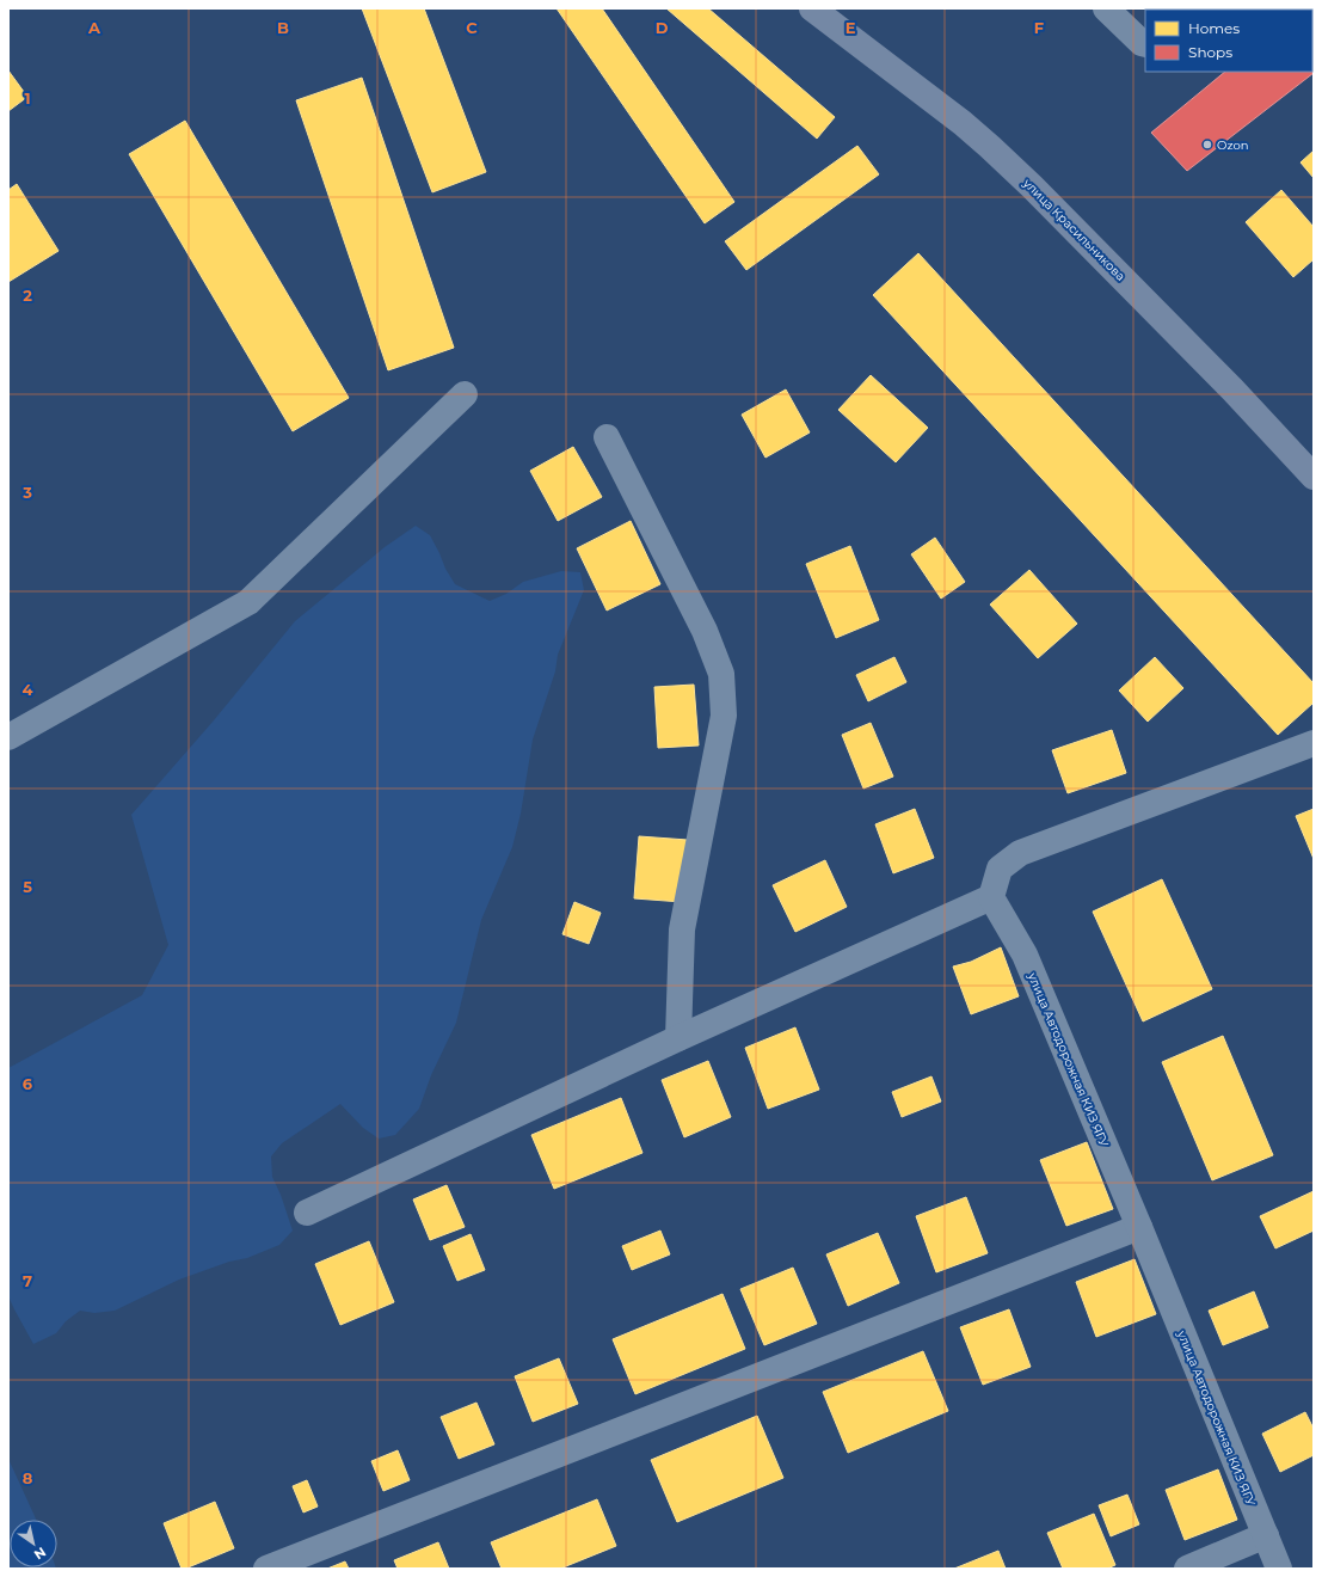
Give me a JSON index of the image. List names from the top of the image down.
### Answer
{
  "streets": {
    "main road": ["улица Красильникова"],
    "street": ["улица Автодорожная КИЗ ЯГУ"]
  },
  "places": ["Ozon"],
  "legend": ["Homes", "Shops"],
  "north": "bottom right",
  "grid": {
    "columns": [
      "A",
      "B",
      "C",
      "D",
      "E",
      "F"
    ],
    "rows": [
      "1",
      "2",
      "3",
      "4",
      "5",
      "6",
      "7",
      "8"
    ]
  }
}
